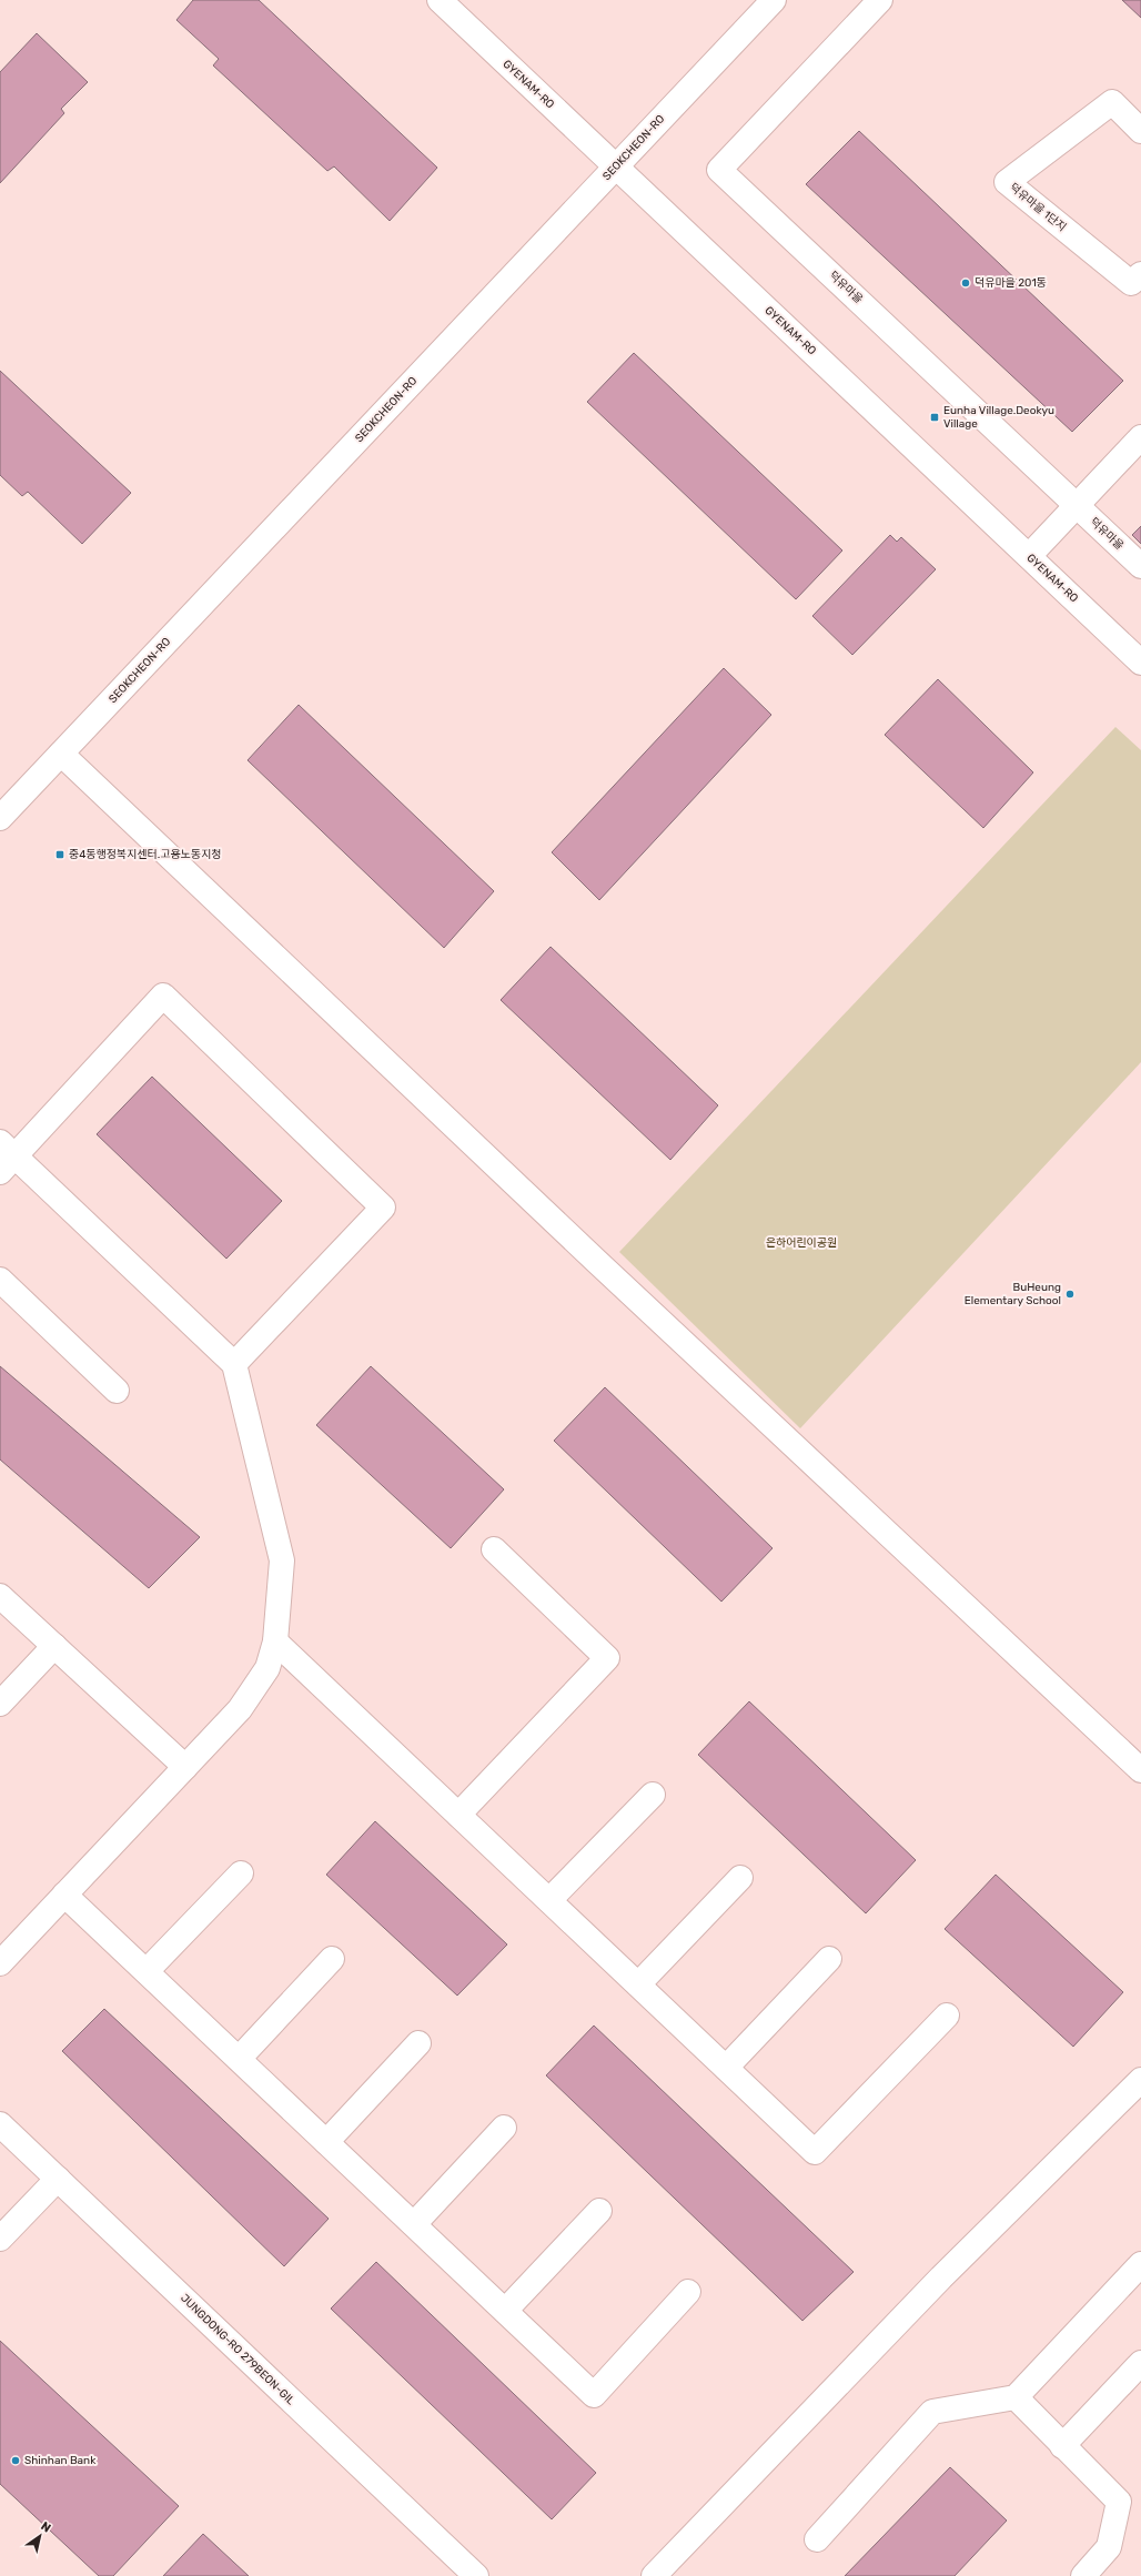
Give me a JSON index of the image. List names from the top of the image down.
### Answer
{
  "streets": {
    "street": [
      "GYENAM-RO",
      "SEOKCHEON-RO",
      "덕유마을 1단지",
      "덕유마을",
      "JUNGDONG-RO 279BEON-GIL"
    ]
  },
  "crossings": [
    ["GYENAM-RO", "SEOKCHEON-RO"]
  ],
  "parks": ["은하어린이공원"],
  "places": {
    "other": ["덕유마을 201동", "BuHeung Elementary School", "Shinhan Bank"],
    "transit": ["Eunha Village.Deokyu Village", "중4동행정복지센터.고용노동지청"]
  },
  "north": "top right"
}
